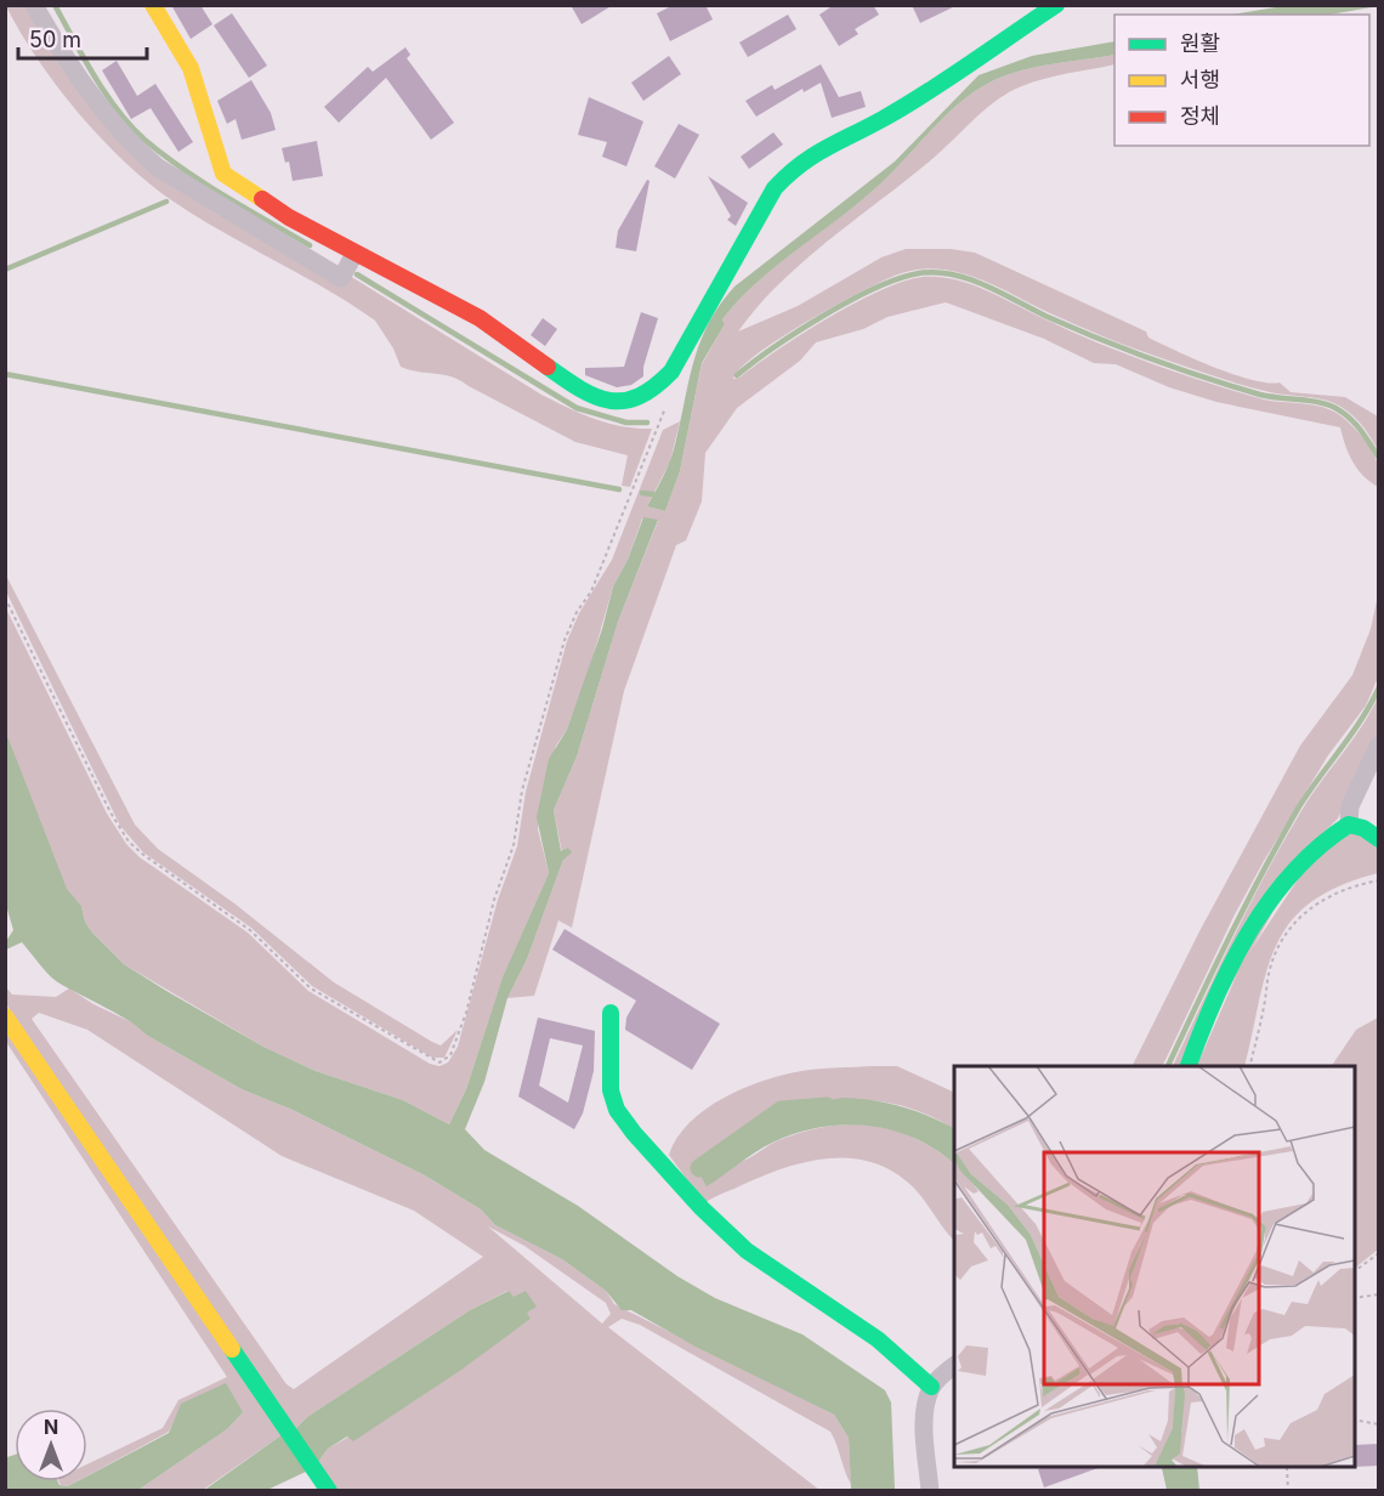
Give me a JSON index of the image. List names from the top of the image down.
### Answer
{
  "legend": ["원활", "서행", "정체"],
  "scale_bar": "50 m",
  "north": "top"
}
